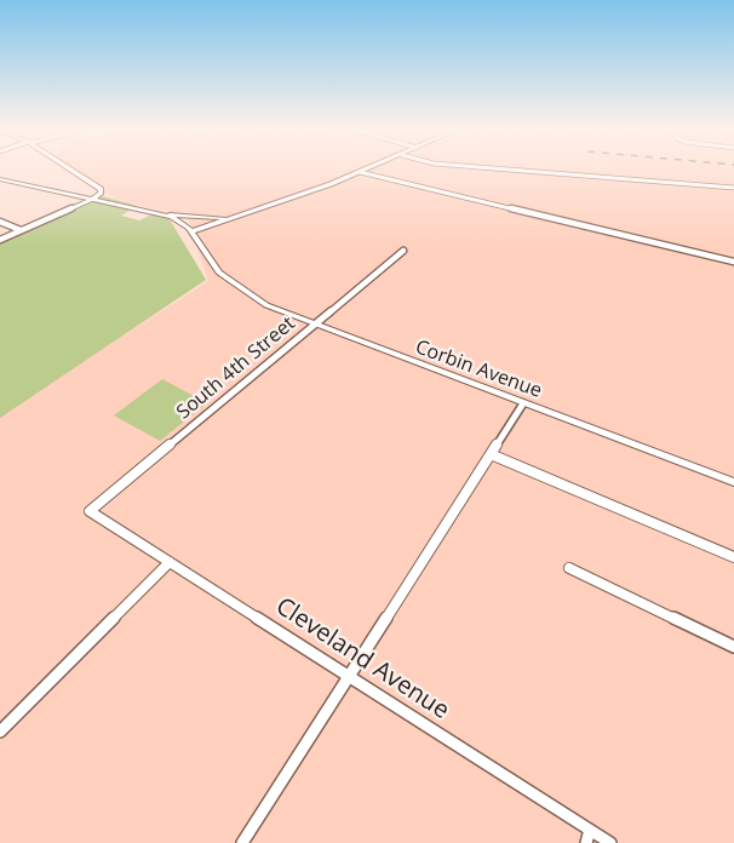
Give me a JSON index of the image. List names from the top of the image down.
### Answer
{
  "streets": {
    "street": ["South 4th Street", "Corbin Avenue", "Cleveland Avenue"]
  },
  "crossings": [
    ["South 4th Street", "Corbin Avenue"],
    ["South 4th Street", "Cleveland Avenue"]
  ]
}
